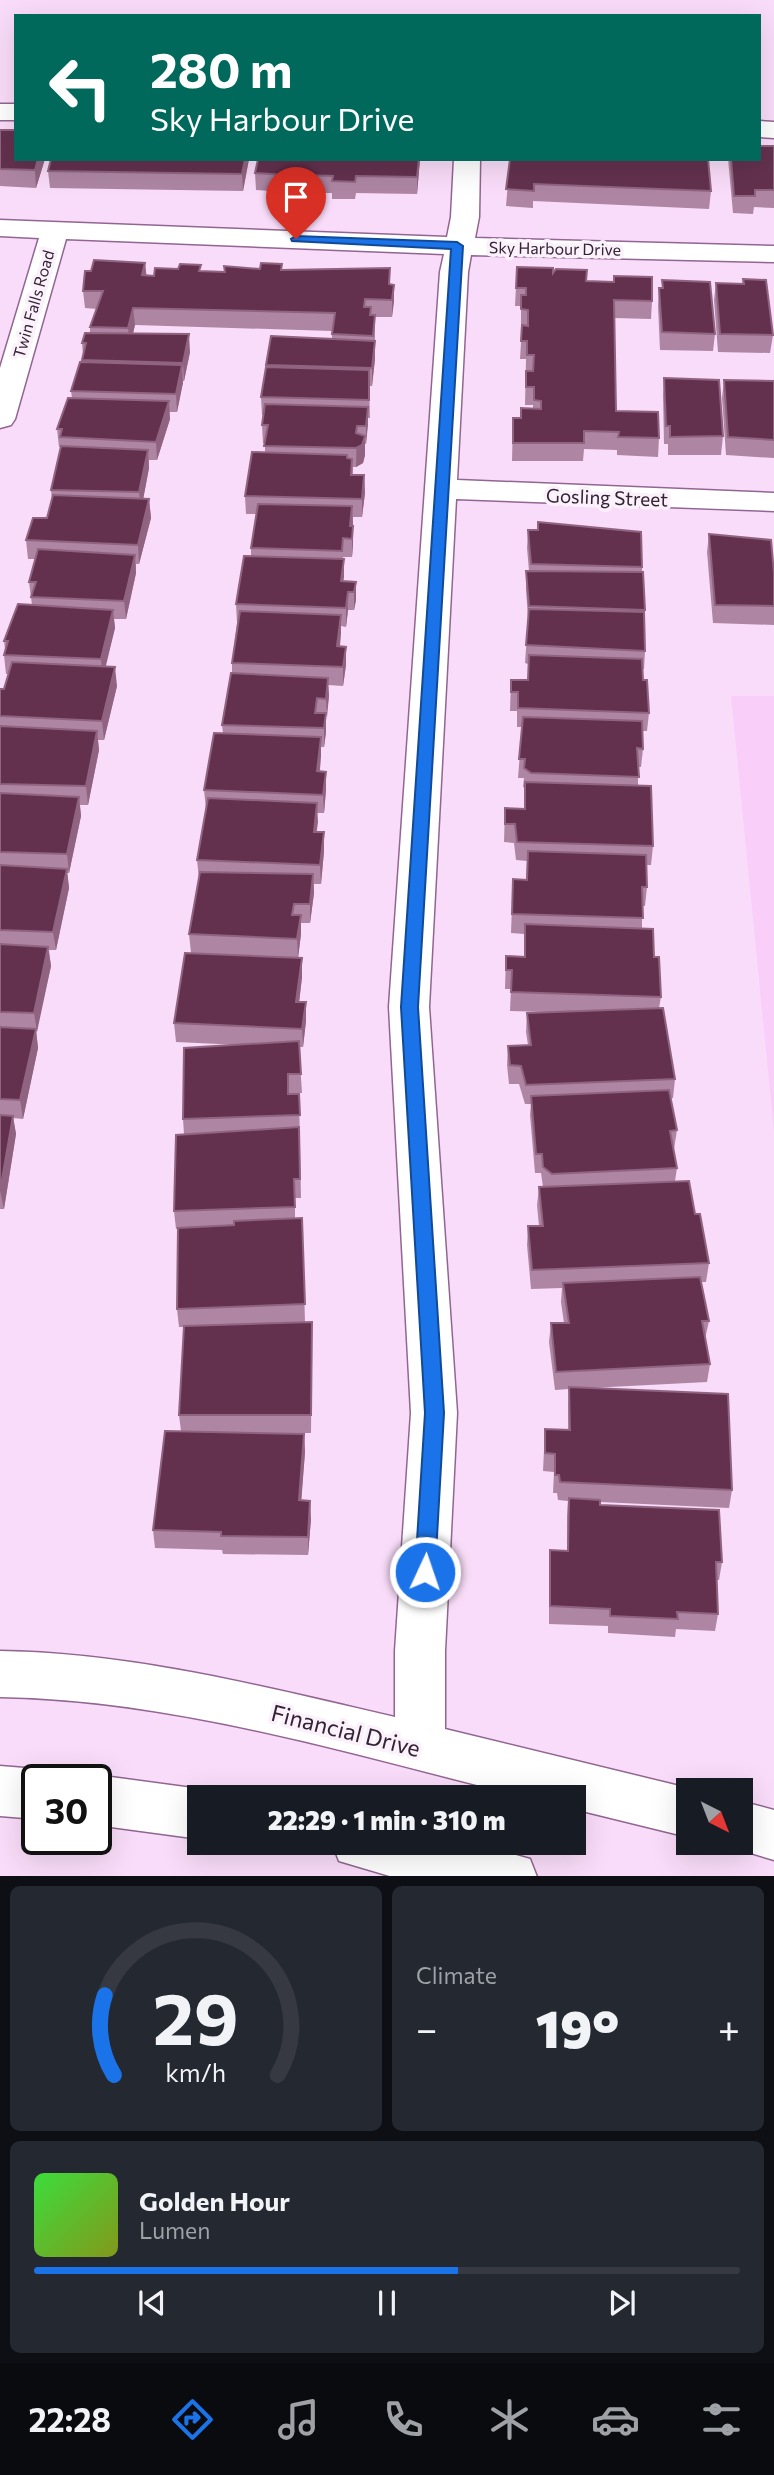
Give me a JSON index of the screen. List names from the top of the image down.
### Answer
{
  "streets": {
    "street": [
      "Sky Harbour Drive",
      "Twin Falls Road",
      "Gosling Street",
      "Financial Drive"
    ]
  },
  "crossings": [
    ["Sky Harbour Drive", "Twin Falls Road"]
  ],
  "north": "bottom right",
  "page": {
    "turn": ["280 m", "Sky Harbour Drive"],
    "limit": "30",
    "trip": "22:29 · 1 min · 310 m",
    "tile": "Climate",
    "heat": ["−", "19°", "+"],
    "song": ["Golden Hour", "Lumen"],
    "tabs": "22:28",
    "gauge": ["29", "km/h"]
  }
}
